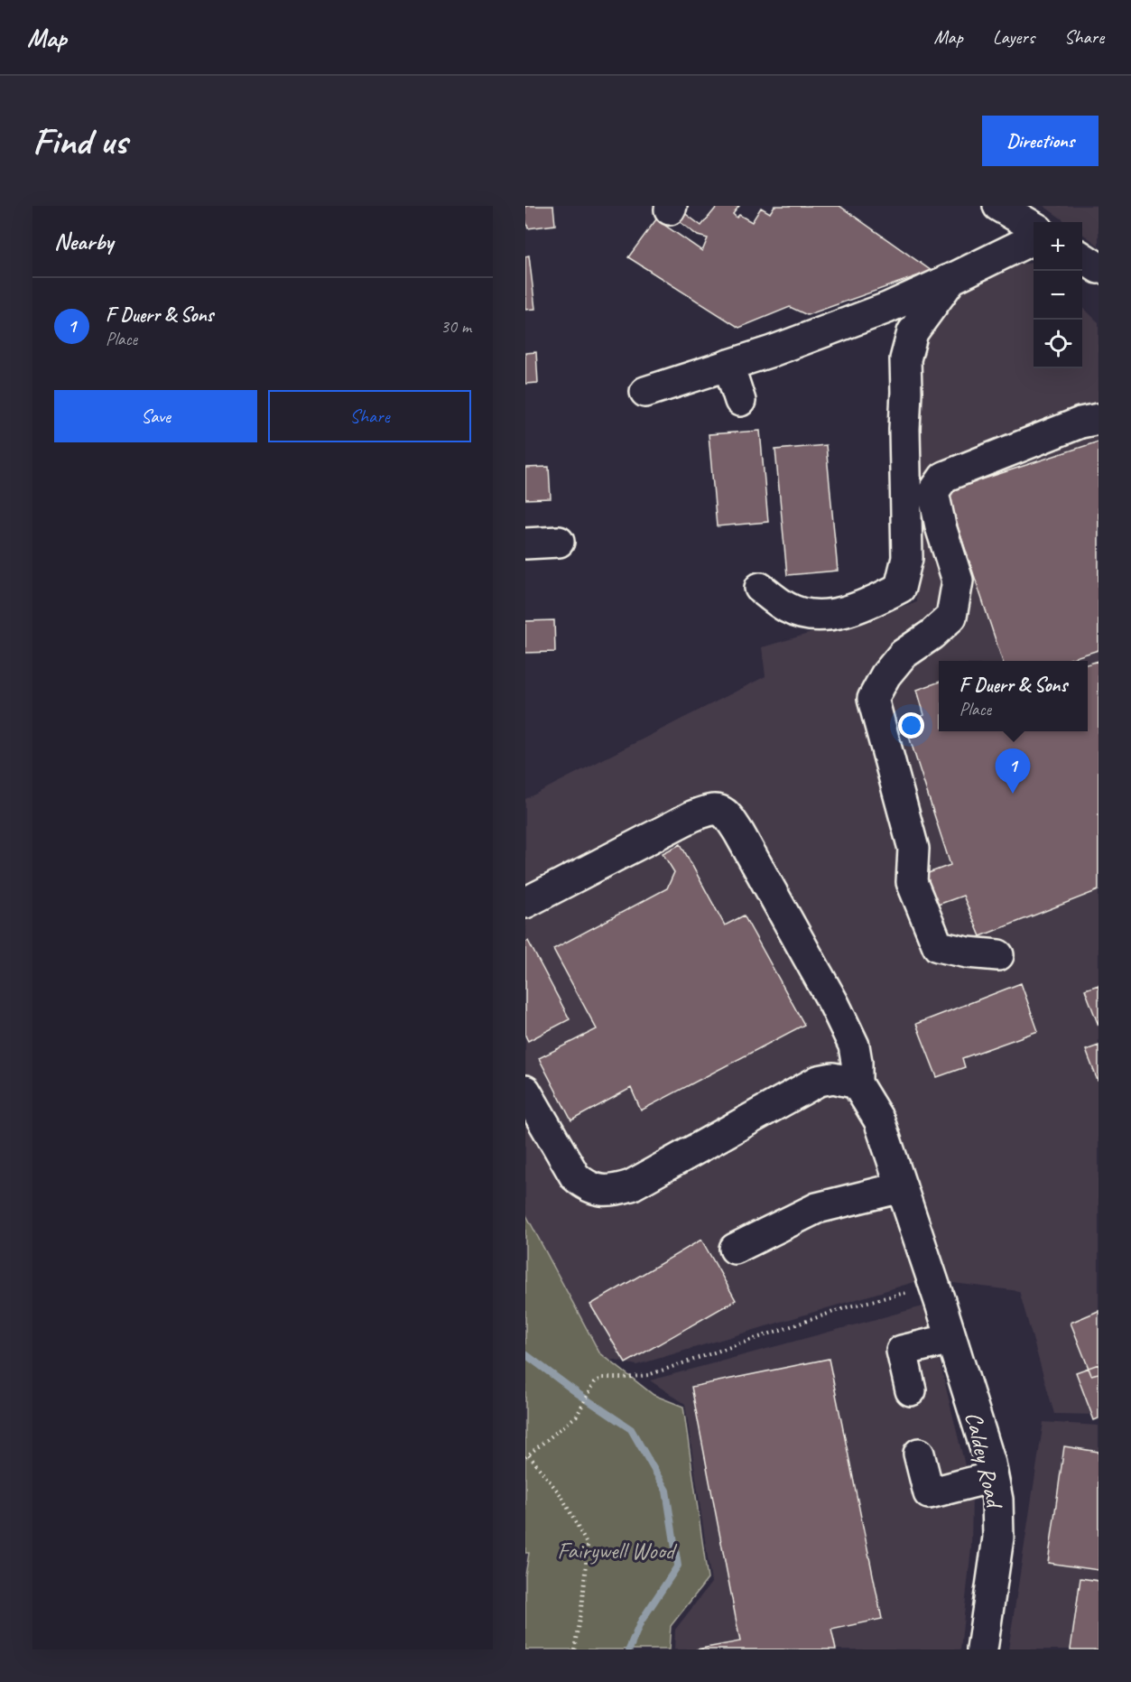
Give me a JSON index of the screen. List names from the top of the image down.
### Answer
{
  "streets": {
    "street": ["Caldey Road"]
  },
  "parks": ["Fairywell Wood"],
  "page": {
    "header": "Map",
    "nav": ["Map", "Layers", "Share"],
    "buttons": [
      "Directions",
      ["Save", "Share"]
    ],
    "title": "Find us",
    "heading": "Nearby",
    "map_buttons": ["+", "−"],
    "list": [
      {
        "mark": "1",
        "name": "F Duerr & Sons",
        "note": "Place",
        "value": "30 m"
      }
    ],
    "popup": ["F Duerr & Sons", "Place"],
    "pins": "1"
  }
}
